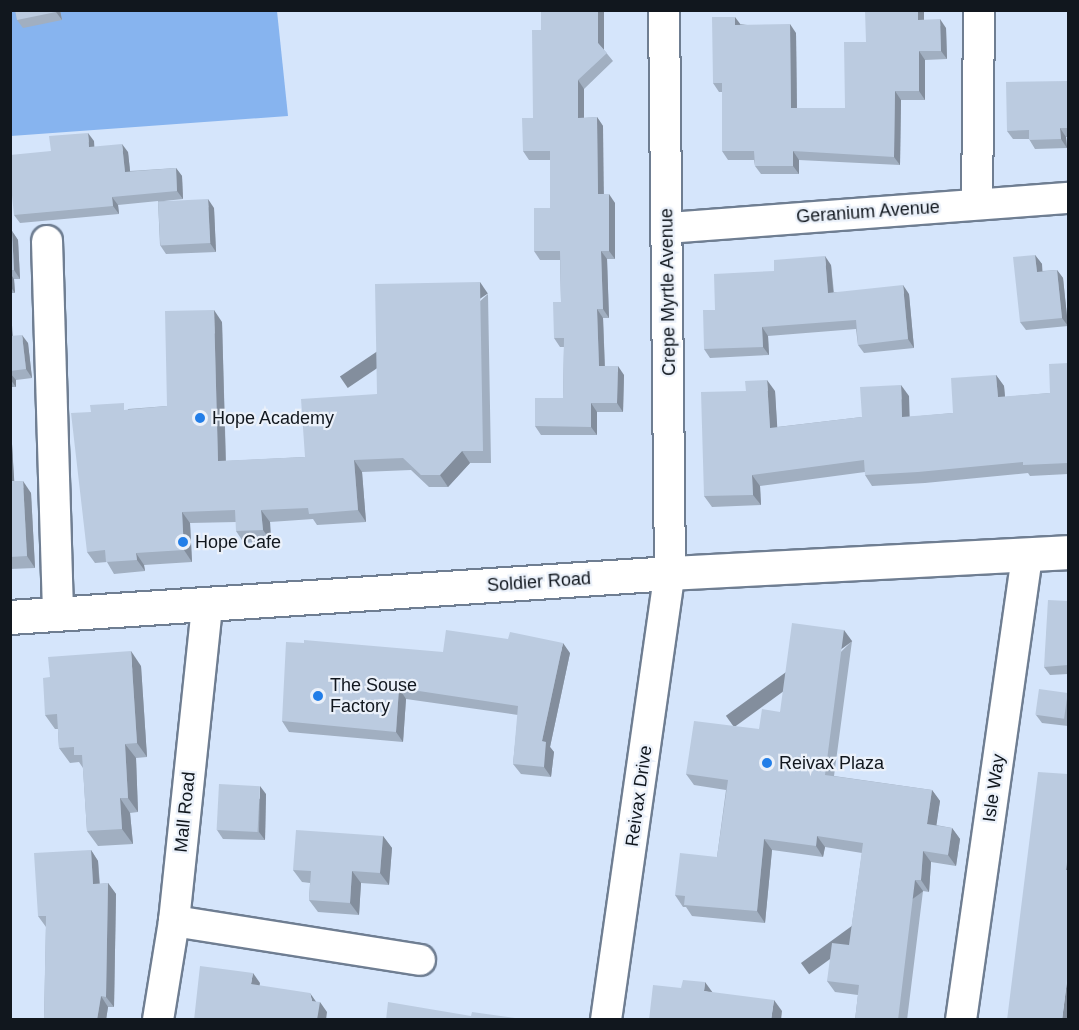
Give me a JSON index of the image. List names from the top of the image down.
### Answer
{
  "streets": {
    "main road": ["Soldier Road"],
    "street": [
      "Geranium Avenue",
      "Crepe Myrtle Avenue",
      "Isle Way",
      "Reivax Drive",
      "Mall Road"
    ]
  },
  "crossings": [
    ["Geranium Avenue", "Crepe Myrtle Avenue"],
    ["Crepe Myrtle Avenue", "Soldier Road"],
    ["Crepe Myrtle Avenue", "Reivax Drive"],
    ["Soldier Road", "Isle Way"],
    ["Soldier Road", "Reivax Drive"],
    ["Soldier Road", "Mall Road"]
  ],
  "places": [
    "Hope Academy",
    "Hope Cafe",
    "The Souse Factory",
    "Reivax Plaza"
  ]
}
